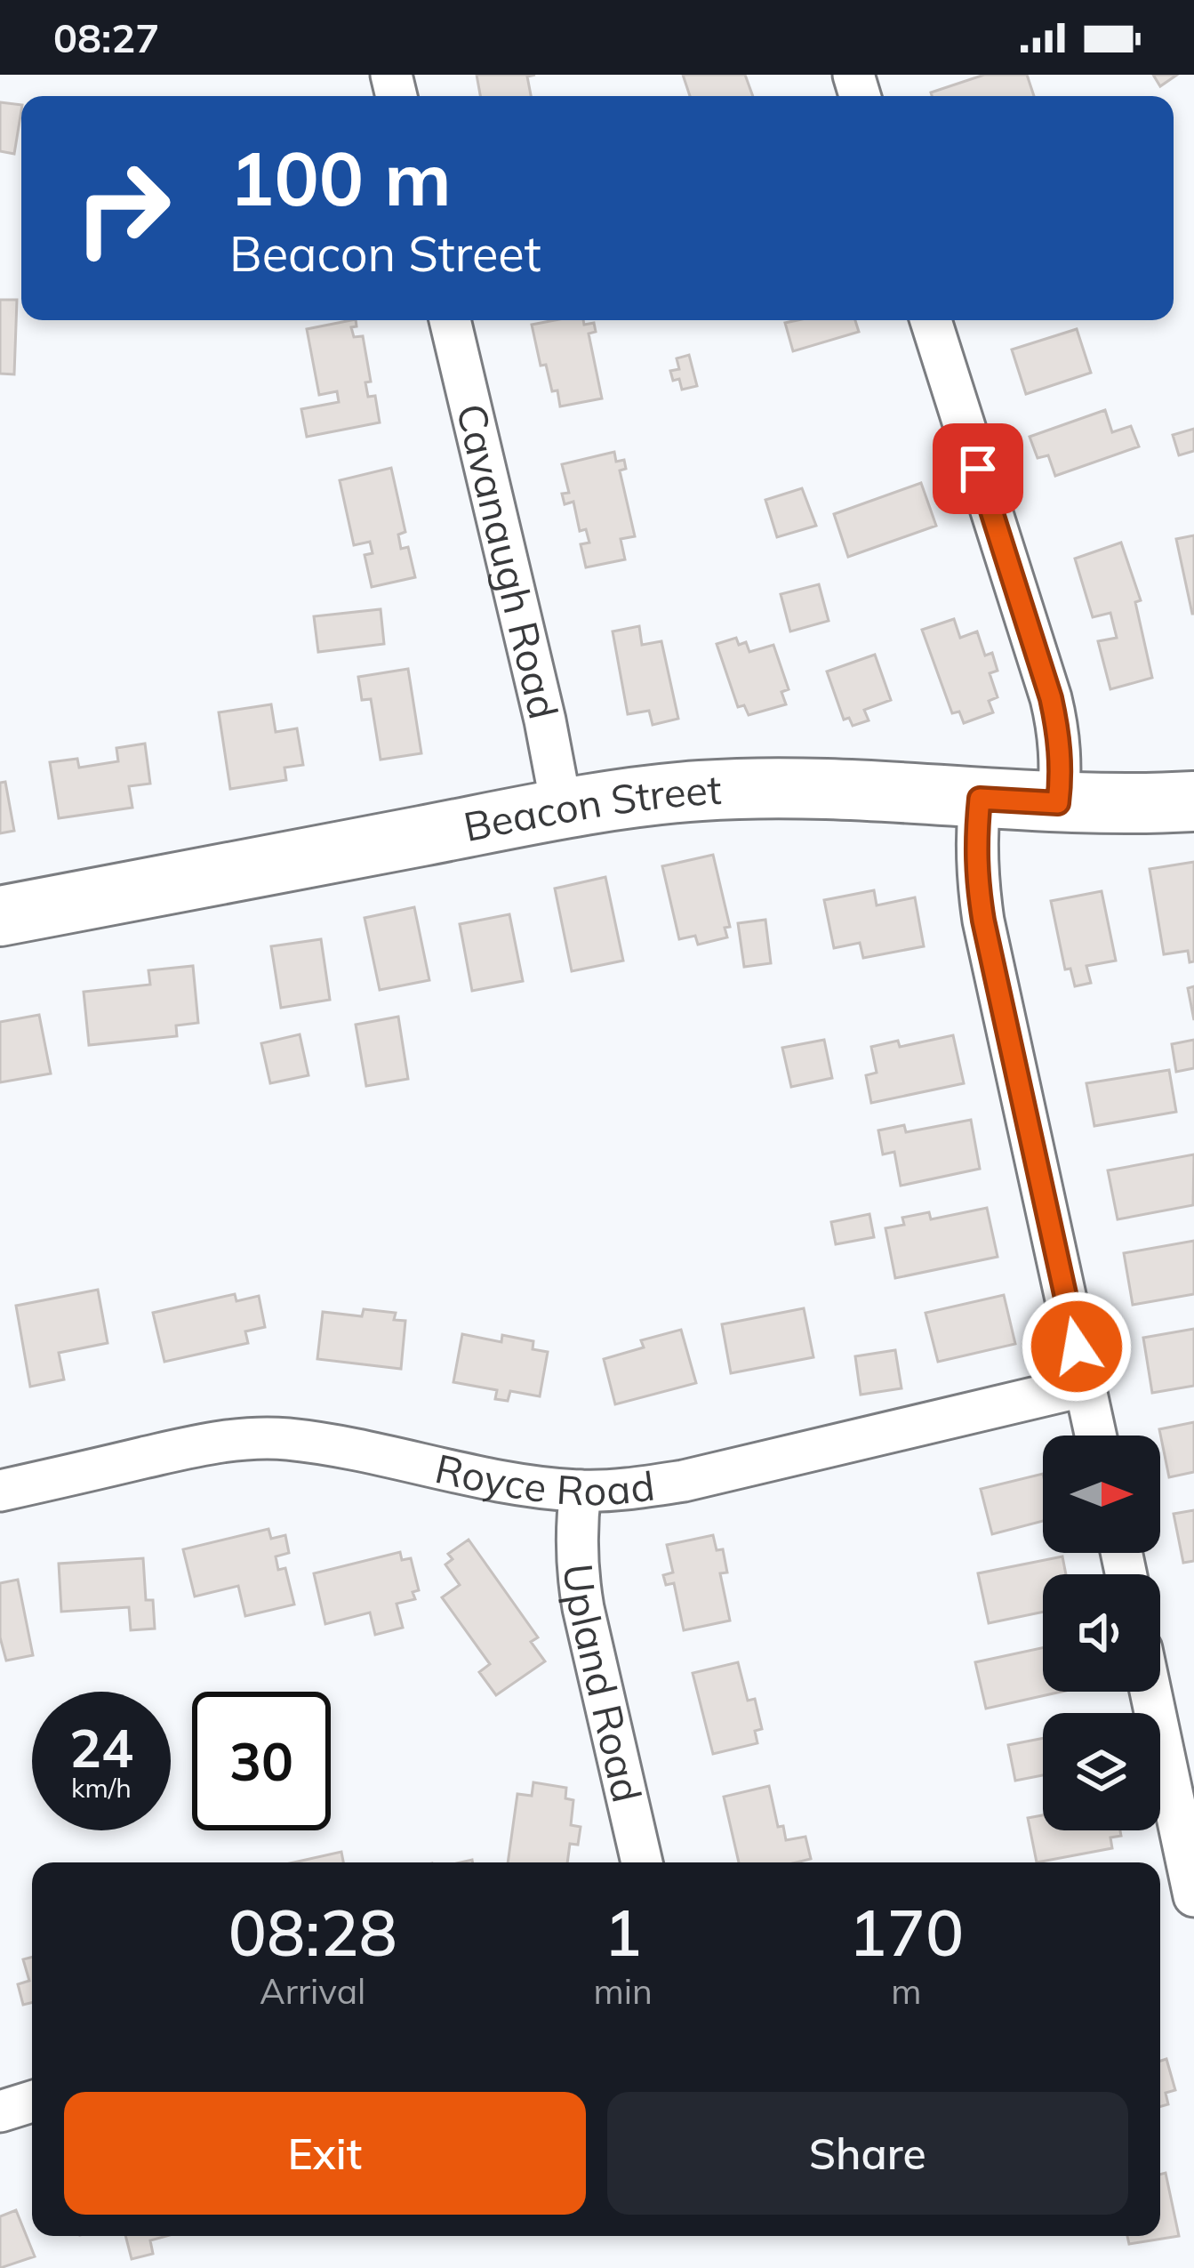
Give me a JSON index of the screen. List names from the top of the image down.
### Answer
{
  "streets": {
    "street": [
      "Cavanaugh Road",
      "Beacon Street",
      "Royce Road",
      "Upland Road"
    ]
  },
  "crossings": [
    ["Cavanaugh Road", "Beacon Street"],
    ["Royce Road", "Upland Road"]
  ],
  "north": "right",
  "page": {
    "status": "08:27",
    "turn": ["100 m", "Beacon Street"],
    "speed": "24 km/h",
    "limit": "30",
    "eta": [
      "08:28",
      "Arrival",
      "1",
      "min",
      "170",
      "m"
    ],
    "buttons": ["Exit", "Share"]
  }
}
